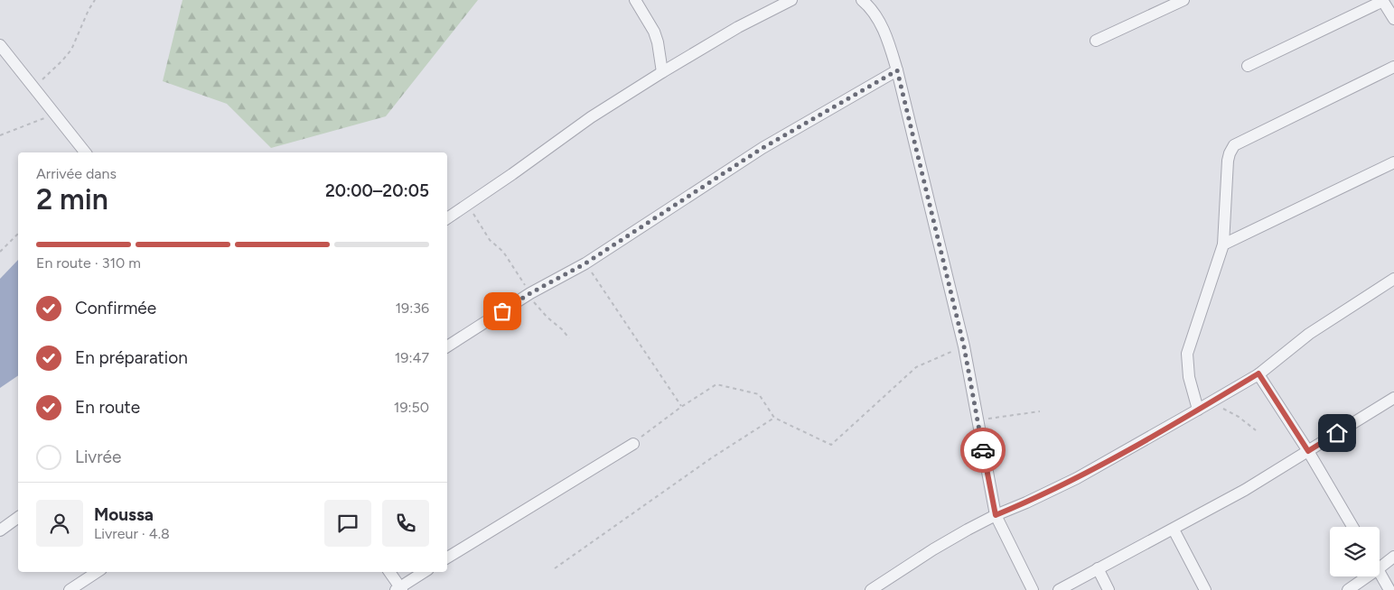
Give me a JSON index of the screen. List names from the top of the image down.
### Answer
{
  "page": {
    "heading": ["2 min", "Arrivée dans", "20:00–20:05"],
    "panel": ["Moussa", "Livreur · 4.8"],
    "bar": "En route · 310 m",
    "list": [
      ["Confirmée", "19:36"],
      ["En préparation", "19:47"],
      ["En route", "19:50"],
      "Livrée"
    ]
  }
}
